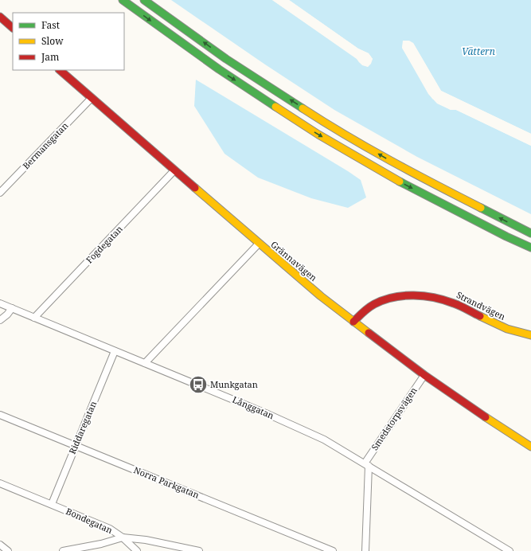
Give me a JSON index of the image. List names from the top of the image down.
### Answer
{
  "streets": {
    "main road": ["Grännavägen", "Strandvägen"],
    "street": [
      "Bermansgatan",
      "Fogdegatan",
      "Långgatan",
      "Smedstorpsvägen",
      "Riddaregatan",
      "Norra Parkgatan",
      "Bondegatan"
    ]
  },
  "crossings": [
    ["Bermansgatan", "Grännavägen"],
    ["Fogdegatan", "Grännavägen"],
    ["Fogdegatan", "Långgatan"],
    ["Grännavägen", "Strandvägen"],
    ["Grännavägen", "Smedstorpsvägen"],
    ["Långgatan", "Smedstorpsvägen"],
    ["Långgatan", "Riddaregatan"],
    ["Riddaregatan", "Norra Parkgatan"],
    ["Riddaregatan", "Bondegatan"]
  ],
  "water": ["Vättern"],
  "places": {
    "bus stop": ["Munkgatan"]
  },
  "legend": ["Fast", "Slow", "Jam"]
}
